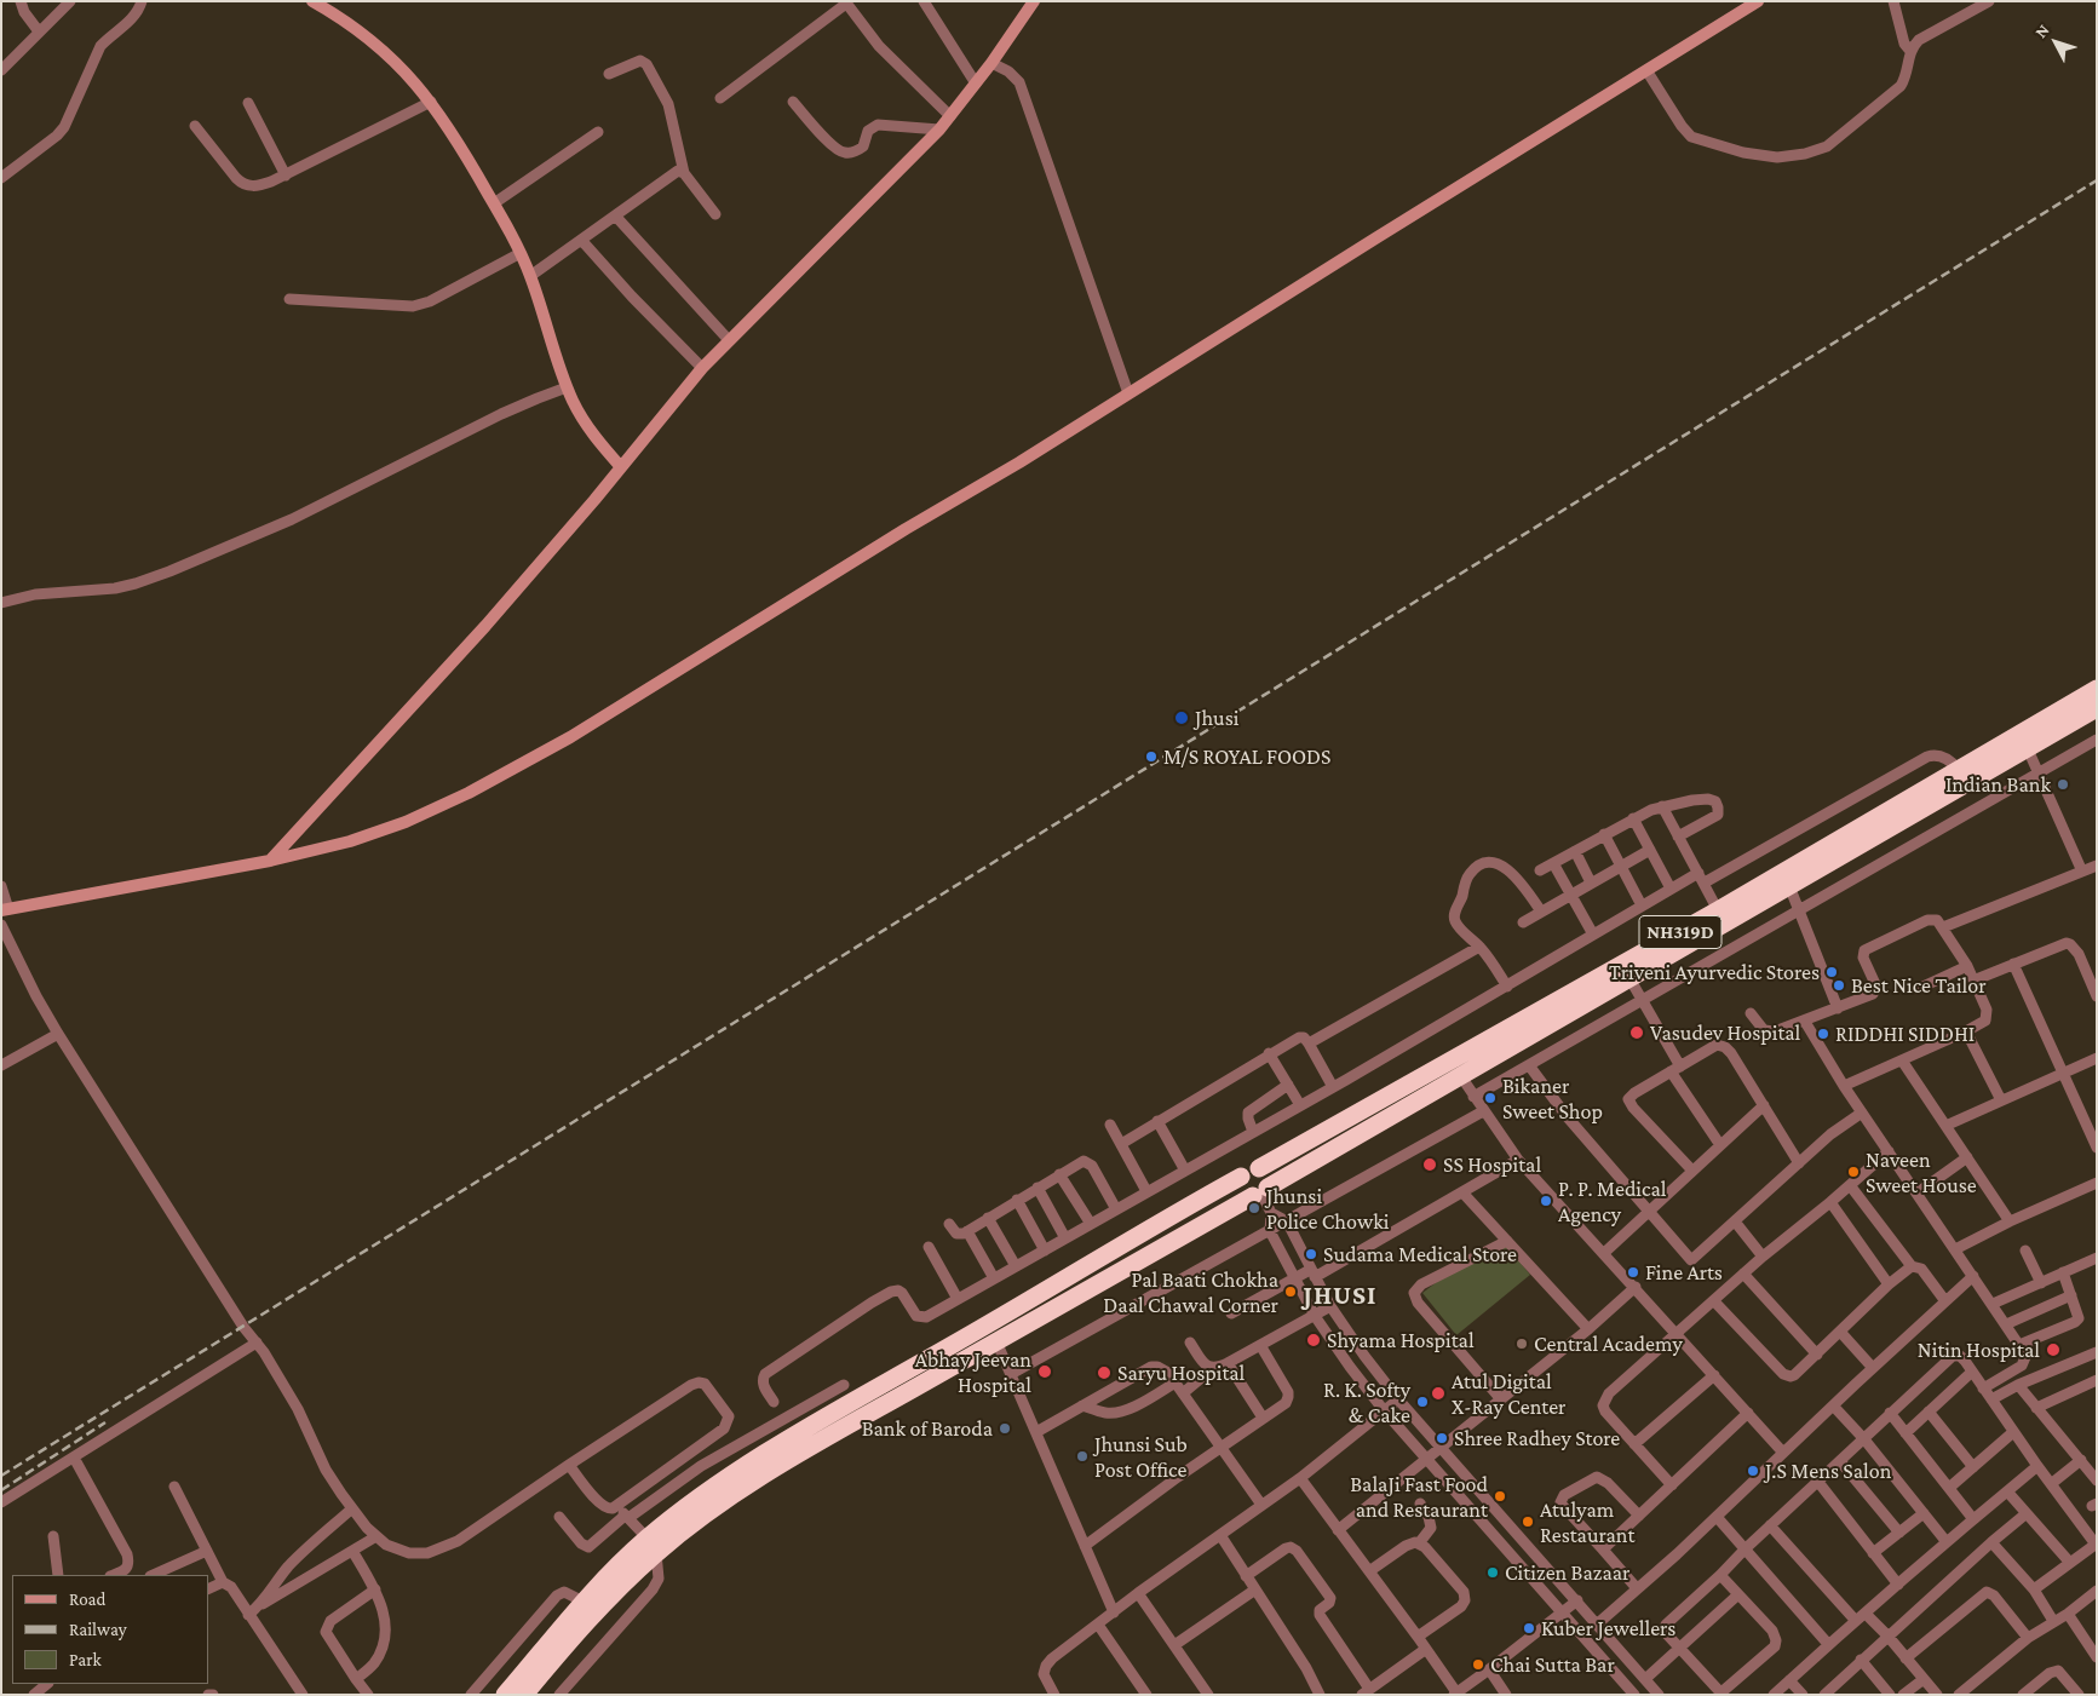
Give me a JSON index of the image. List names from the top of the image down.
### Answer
{
  "streets": {
    "highway": ["NH319D"]
  },
  "districts": ["JHUSI"],
  "places": [
    "Jhusi",
    "M/S ROYAL FOODS",
    "Indian Bank",
    "Triveni Ayurvedic Stores",
    "Best Nice Tailor",
    "Vasudev Hospital",
    "RIDDHI SIDDHI",
    "Bikaner Sweet Shop",
    "SS Hospital",
    "Naveen Sweet House",
    "P. P. Medical Agency",
    "Jhunsi Police Chowki",
    "Sudama Medical Store",
    "Fine Arts",
    "Pal Baati Chokha Daal Chawal Corner",
    "Shyama Hospital",
    "Central Academy",
    "Nitin Hospital",
    "Abhay Jeevan Hospital",
    "Saryu Hospital",
    "Atul Digital X-Ray Center",
    "R. K. Softy & Cake",
    "Bank of Baroda",
    "Shree Radhey Store",
    "Jhunsi Sub Post Office",
    "J.S Mens Salon",
    "BalaJi Fast Food and Restaurant",
    "Atulyam Restaurant",
    "Citizen Bazaar",
    "Kuber Jewellers",
    "Chai Sutta Bar"
  ],
  "legend": ["Road", "Railway", "Park"],
  "north": "top left"
}
